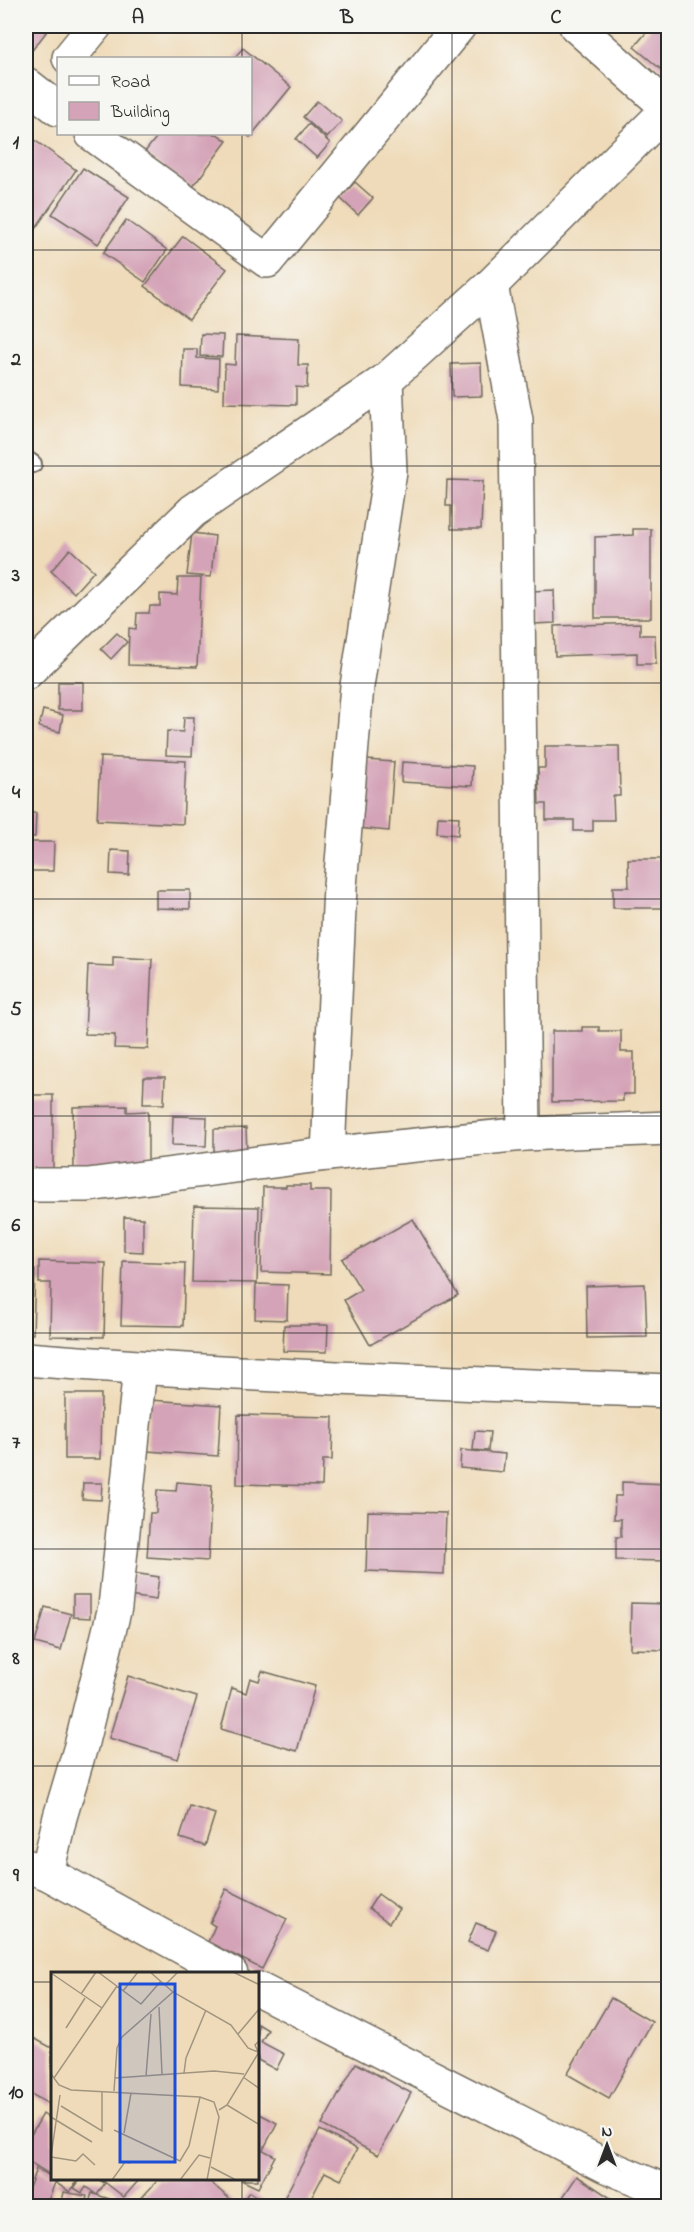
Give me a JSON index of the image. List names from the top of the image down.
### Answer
{
  "legend": ["Road", "Building"],
  "north": "top",
  "grid": {
    "columns": ["A", "B", "C"],
    "rows": [
      "1",
      "2",
      "3",
      "4",
      "5",
      "6",
      "7",
      "8",
      "9",
      "10"
    ]
  }
}
